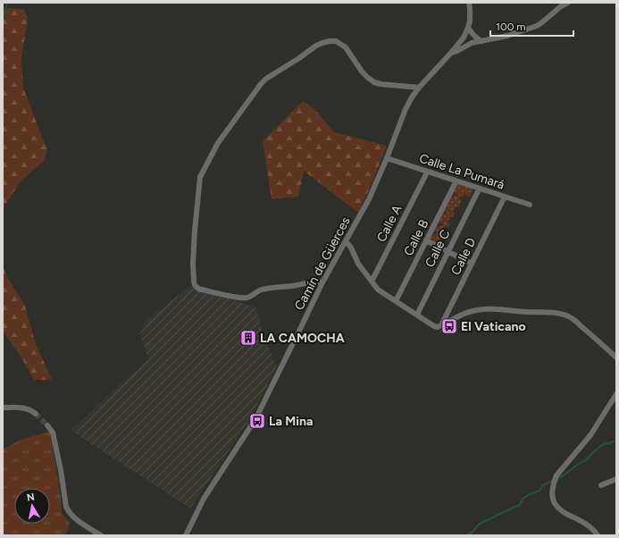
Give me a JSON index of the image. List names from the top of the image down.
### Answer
{
  "streets": {
    "street": [
      "Calle La Pumará",
      "Calle A",
      "Calle B",
      "Calle C",
      "Calle D",
      "Camín de Güerces"
    ]
  },
  "crossings": [
    ["Calle La Pumará", "Calle D"],
    ["Calle La Pumará", "Camín de Güerces"]
  ],
  "places": {
    "bus stop": ["El Vaticano", "La Mina"],
    "building": ["LA CAMOCHA"]
  },
  "scale_bar": "100 m",
  "north": "top"
}
